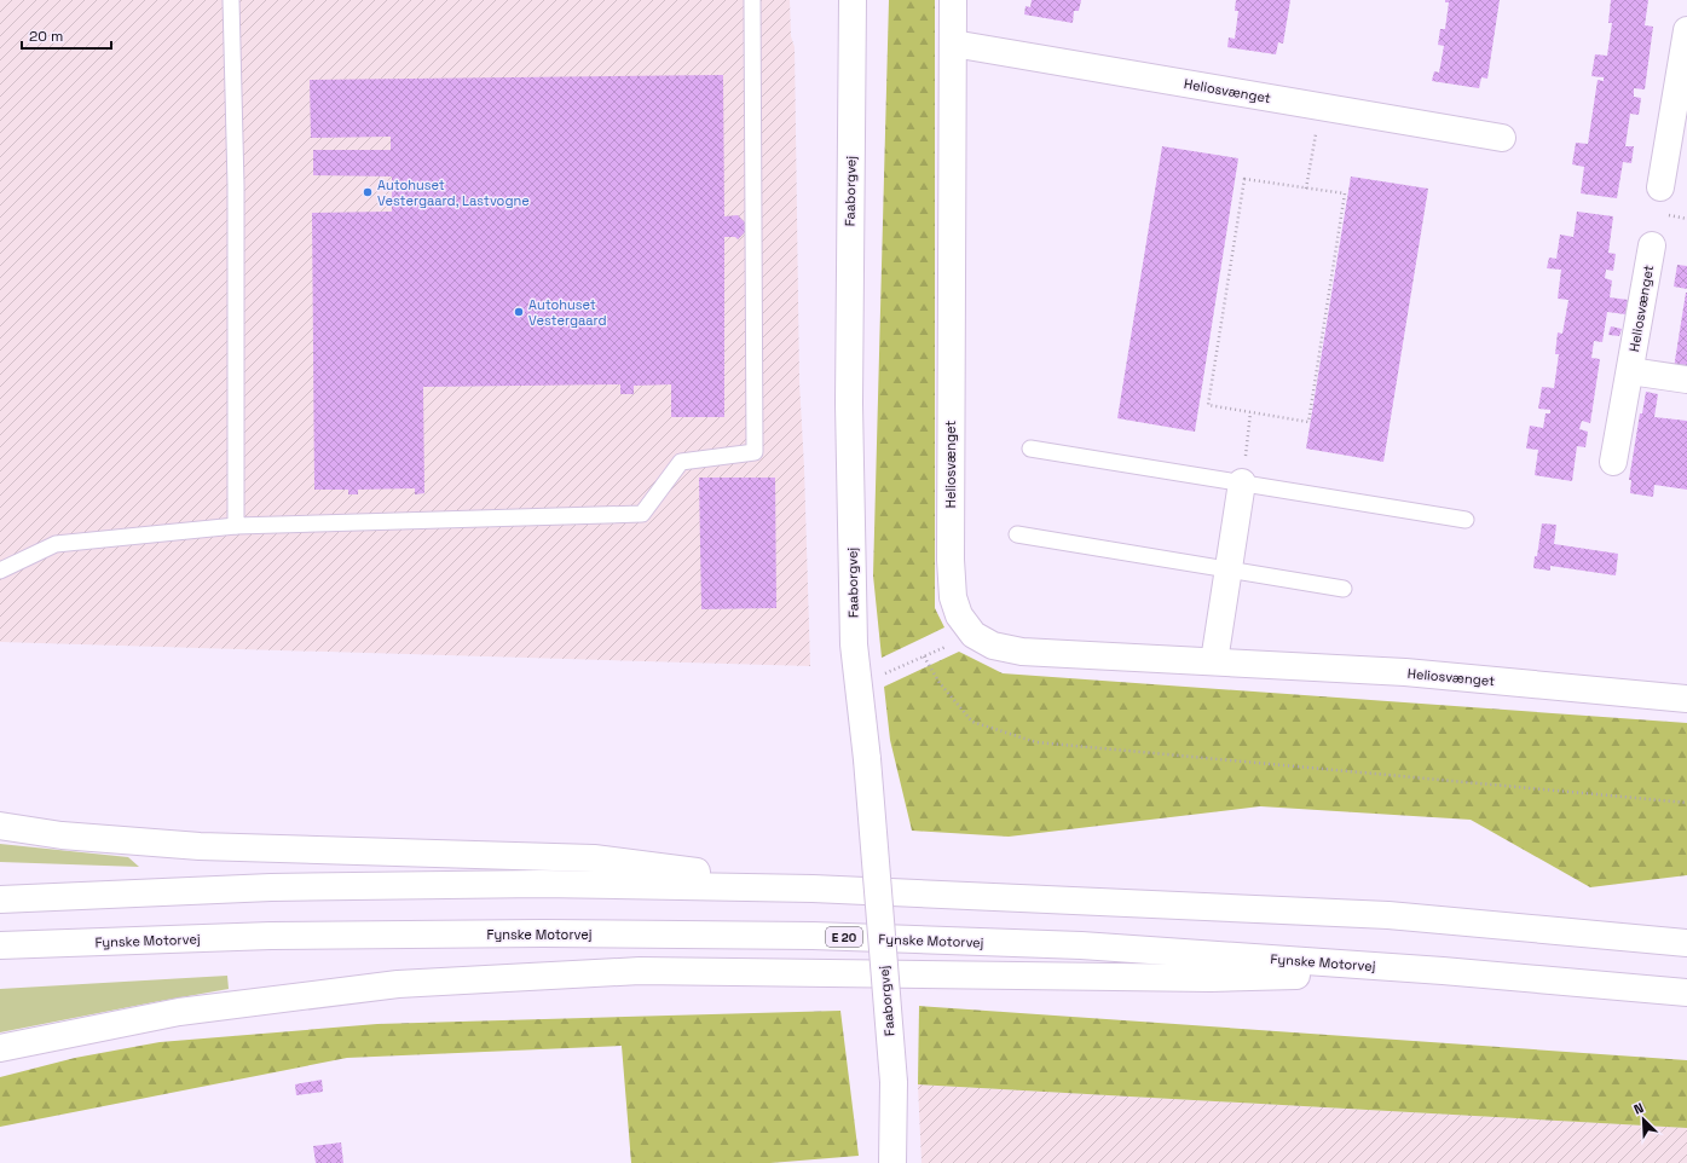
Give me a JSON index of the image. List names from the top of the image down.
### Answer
{
  "streets": {
    "main road": [
      "Heliosvænget",
      "Faaborgvej",
      "Fynske Motorvej",
      "E 20"
    ]
  },
  "places": ["Autohuset Vestergaard, Lastvogne", "Autohuset Vestergaard"],
  "scale_bar": "20 m",
  "north": "top left"
}
